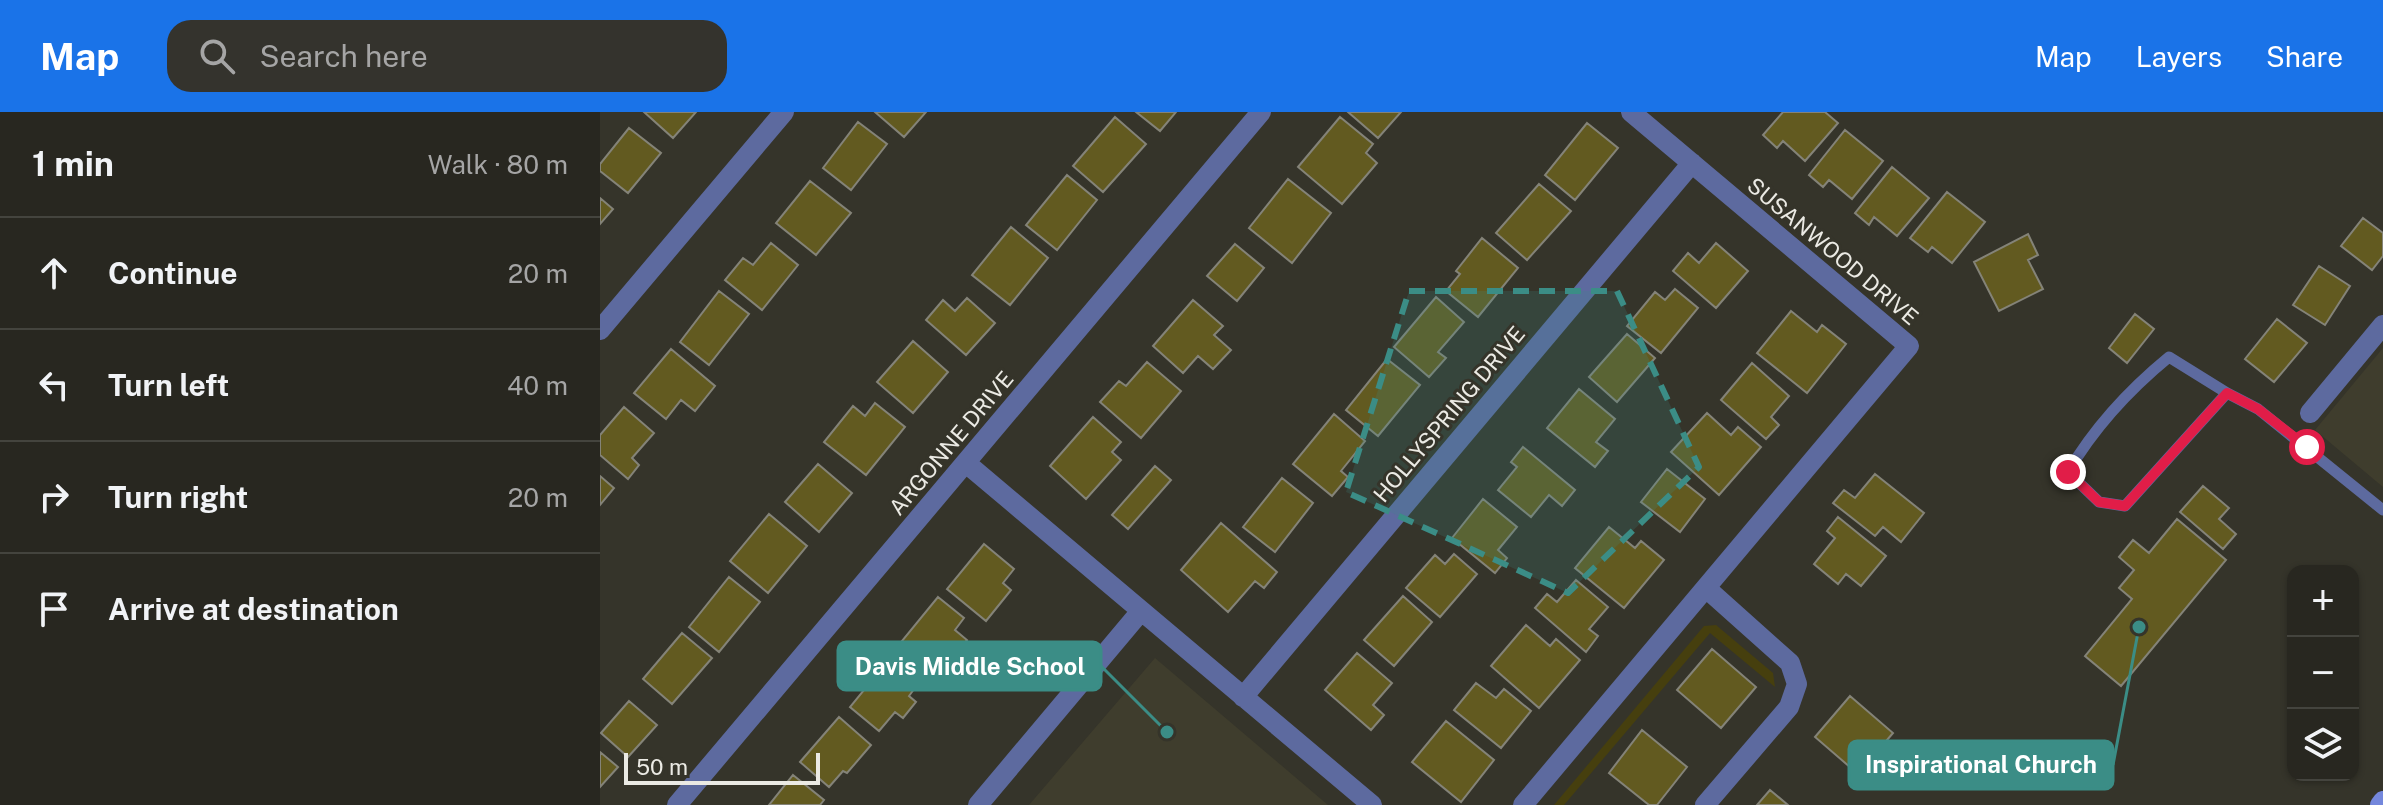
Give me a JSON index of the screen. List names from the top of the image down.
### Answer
{
  "streets": {
    "street": ["SUSANWOOD DRIVE", "HOLLYSPRING DRIVE", "ARGONNE DRIVE"]
  },
  "crossings": [
    ["SUSANWOOD DRIVE", "HOLLYSPRING DRIVE"]
  ],
  "places": ["Inspirational Church", "Davis Middle School"],
  "scale_bar": "50 m",
  "page": {
    "header": "Map",
    "search": "Search here",
    "nav": ["Map", "Layers", "Share"],
    "heading": ["1 min", "Walk · 80 m"],
    "list": [
      ["Continue", "20 m"],
      ["Turn left", "40 m"],
      ["Turn right", "20 m"],
      "Arrive at destination"
    ],
    "map_buttons": ["+", "−"],
    "scale": "50 m"
  }
}
